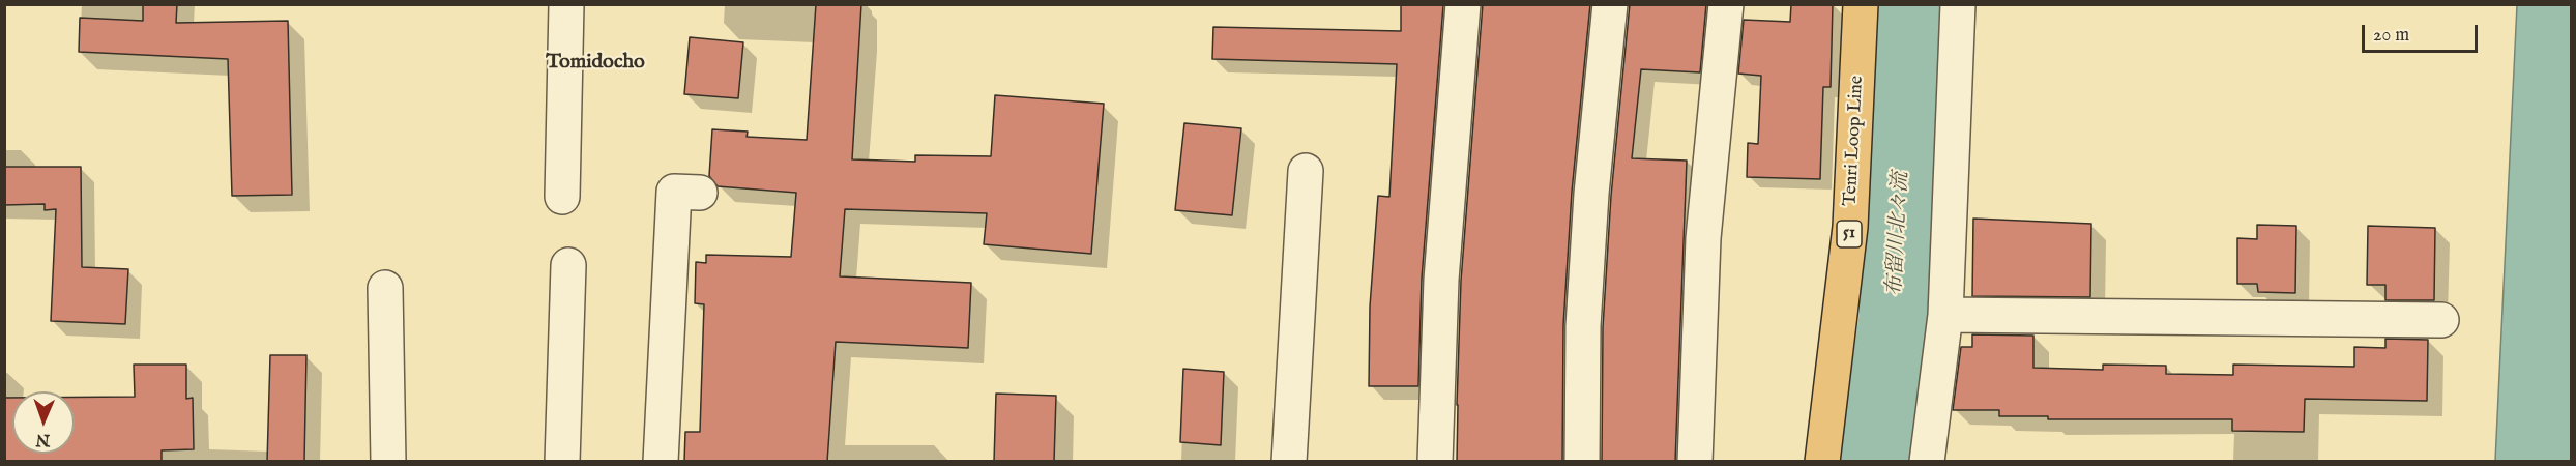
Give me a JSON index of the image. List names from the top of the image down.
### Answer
{
  "streets": {
    "main road": ["Tenri Loop Line", "51"]
  },
  "districts": ["Tomidocho"],
  "water": ["布留川北々流"],
  "scale_bar": "20 m",
  "north": "bottom"
}
